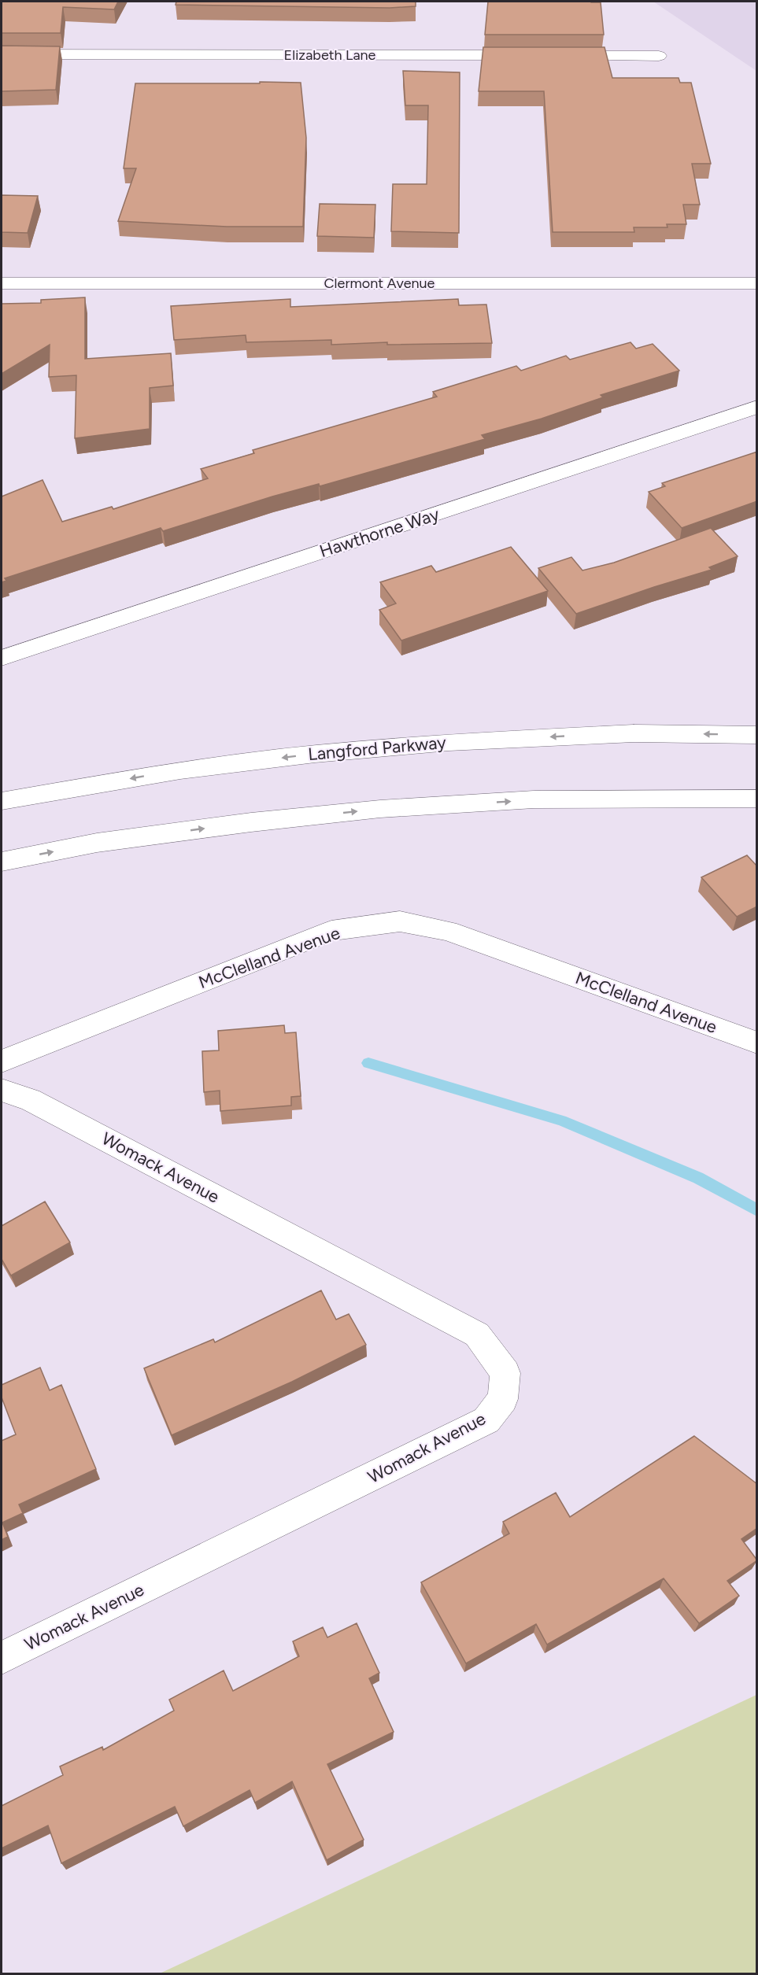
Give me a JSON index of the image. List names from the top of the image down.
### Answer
{
  "streets": {
    "main road": [
      "Elizabeth Lane",
      "Clermont Avenue",
      "Hawthorne Way",
      "Langford Parkway",
      "McClelland Avenue",
      "Womack Avenue"
    ]
  }
}
